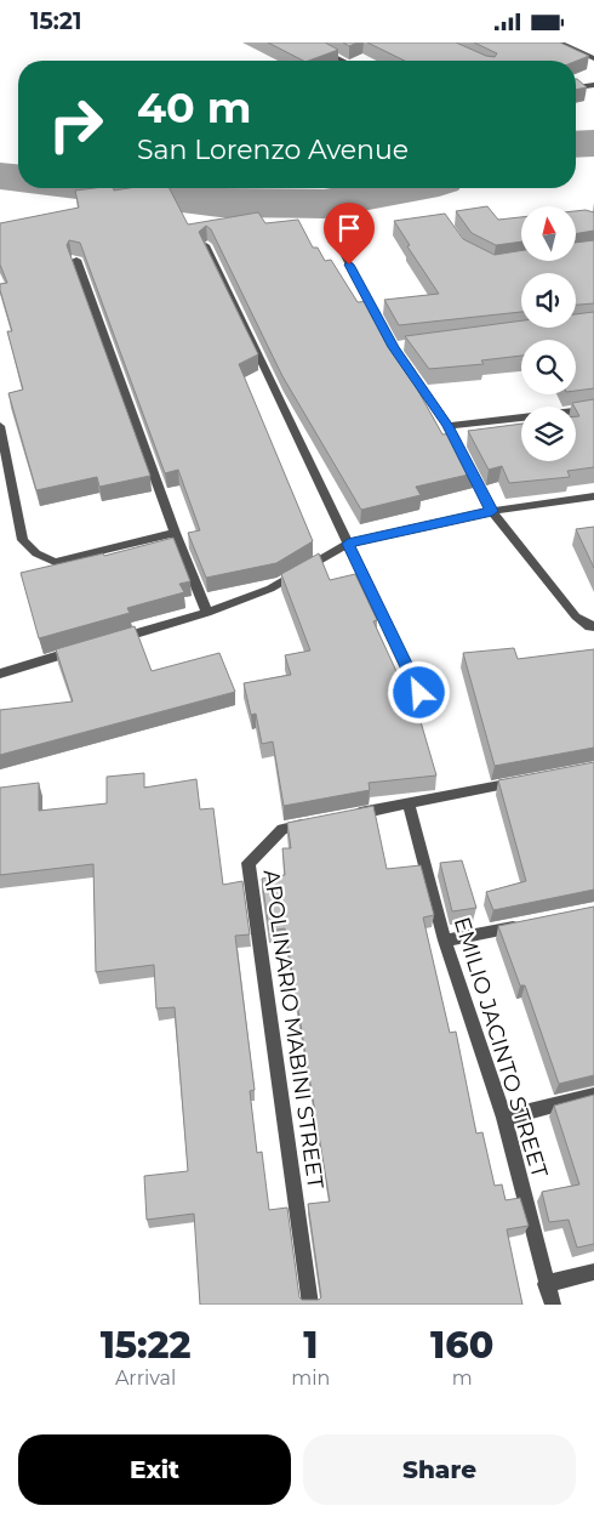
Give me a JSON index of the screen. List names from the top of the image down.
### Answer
{
  "streets": {
    "street": ["APOLINARIO MABINI STREET", "EMILIO JACINTO STREET"]
  },
  "north": "top",
  "page": {
    "status": "15:21",
    "turn": ["40 m", "San Lorenzo Avenue"],
    "eta": [
      "15:22",
      "Arrival",
      "1",
      "min",
      "160",
      "m"
    ],
    "buttons": ["Exit", "Share"]
  }
}
